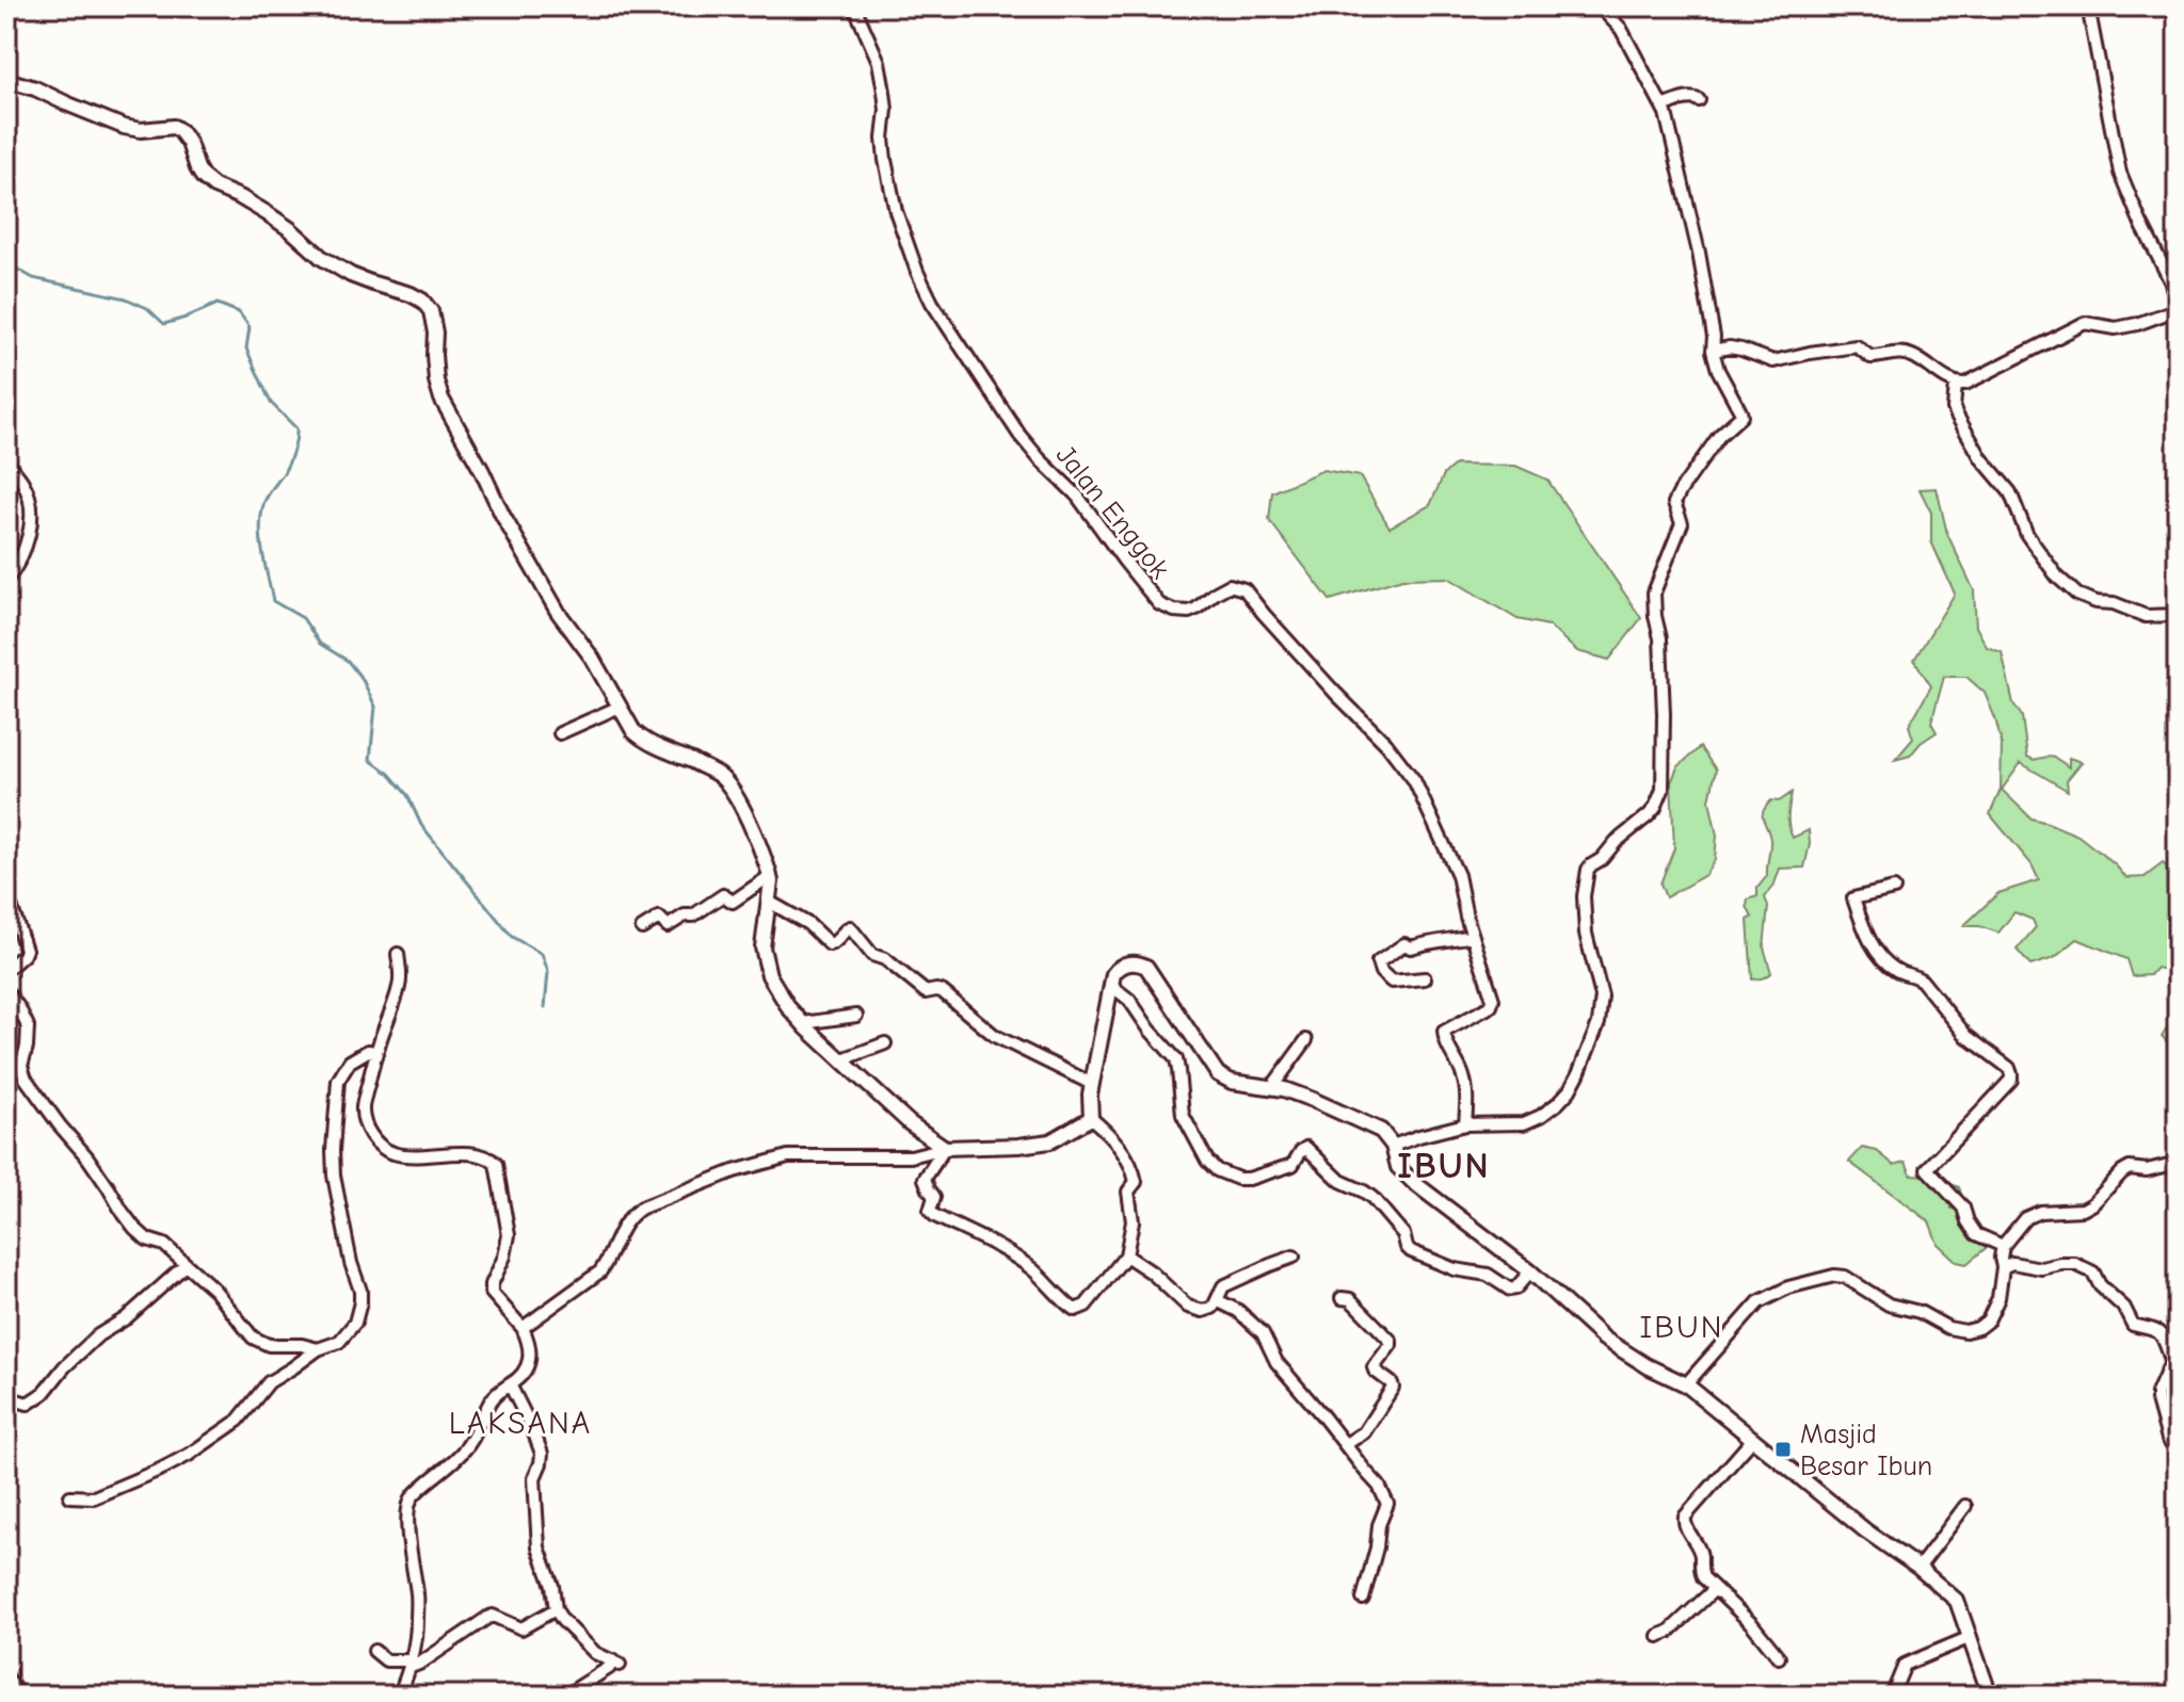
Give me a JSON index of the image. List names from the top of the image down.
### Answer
{
  "streets": {
    "street": ["Jalan Enggok"]
  },
  "districts": ["IBUN", "IBUN", "LAKSANA"],
  "places": {
    "transit": ["Masjid Besar Ibun"]
  }
}
